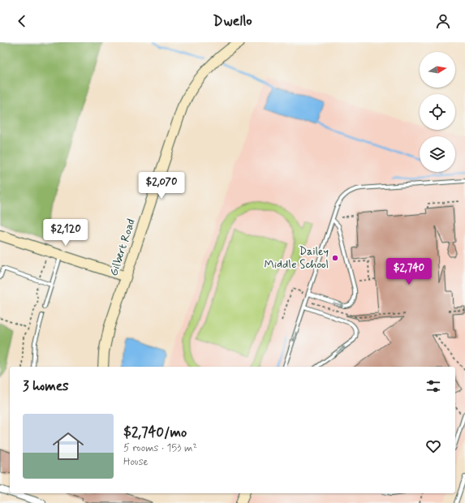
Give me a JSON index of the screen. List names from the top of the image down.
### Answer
{
  "streets": {
    "street": ["Gilbert Road"]
  },
  "places": ["Dailey Middle School"],
  "north": "right",
  "page": {
    "header": "Dwello",
    "price": ["$2,070", "$2,120", "$2,740"],
    "heading": "3 homes",
    "list": [
      {
        "name": "$2,740/mo",
        "note": "5 rooms · 153 m² · House"
      }
    ]
  }
}
